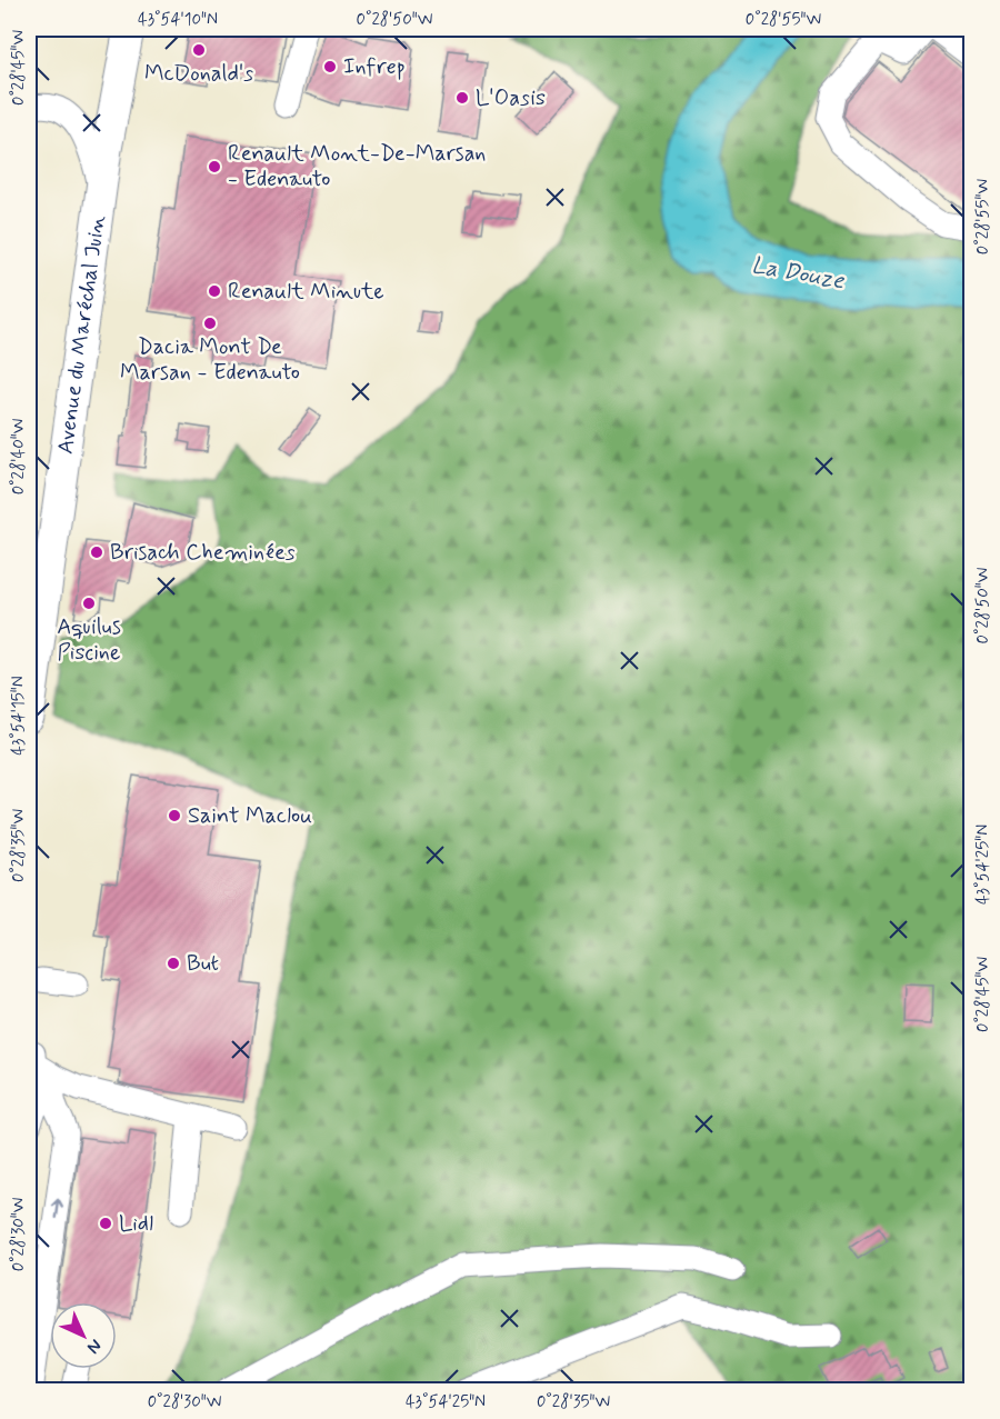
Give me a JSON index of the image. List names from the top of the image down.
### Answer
{
  "streets": {
    "main road": ["Avenue du Maréchal Juin"]
  },
  "water": ["La Douze"],
  "places": [
    "McDonald's",
    "Infrep",
    "L'Oasis",
    "Renault Mont-De-Marsan - Edenauto",
    "Renault Minute",
    "Dacia Mont De Marsan - Edenauto",
    "Brisach Cheminées",
    "Aquilus Piscine",
    "Saint Maclou",
    "But",
    "Lidl"
  ],
  "north": "bottom right",
  "coordinates": [
    "43°54'10\"N",
    "0°28'50\"W",
    "0°28'55\"W",
    "0°28'45\"W",
    "0°28'40\"W",
    "43°54'15\"N",
    "0°28'35\"W",
    "43°54'25\"N",
    "0°28'30\"W"
  ]
}
